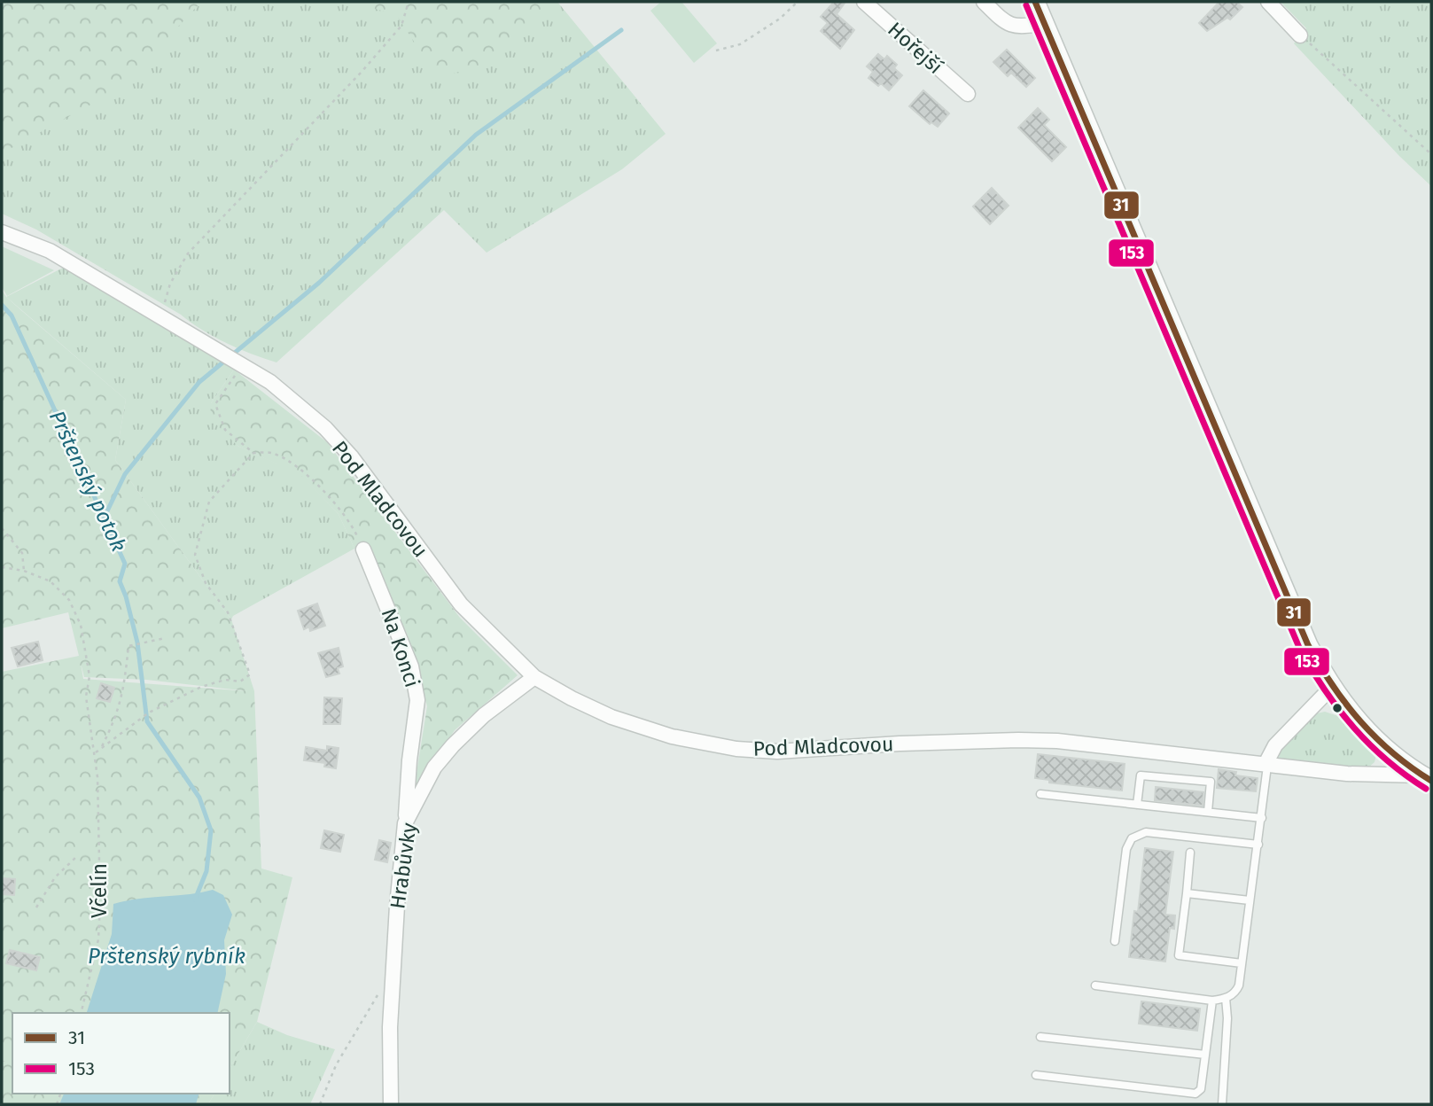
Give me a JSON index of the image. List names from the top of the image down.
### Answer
{
  "streets": {
    "street": [
      "Hořejší",
      "Pod Mladcovou",
      "Na Konci",
      "Hrabůvky"
    ],
    "path": ["Včelín"]
  },
  "crossings": [
    ["Pod Mladcovou", "Hrabůvky"],
    ["Na Konci", "Hrabůvky"]
  ],
  "water": ["Prštenský potok", "Prštenský rybník"],
  "lines": ["transit line 31", "transit line 153"],
  "legend": ["31", "153"]
}
